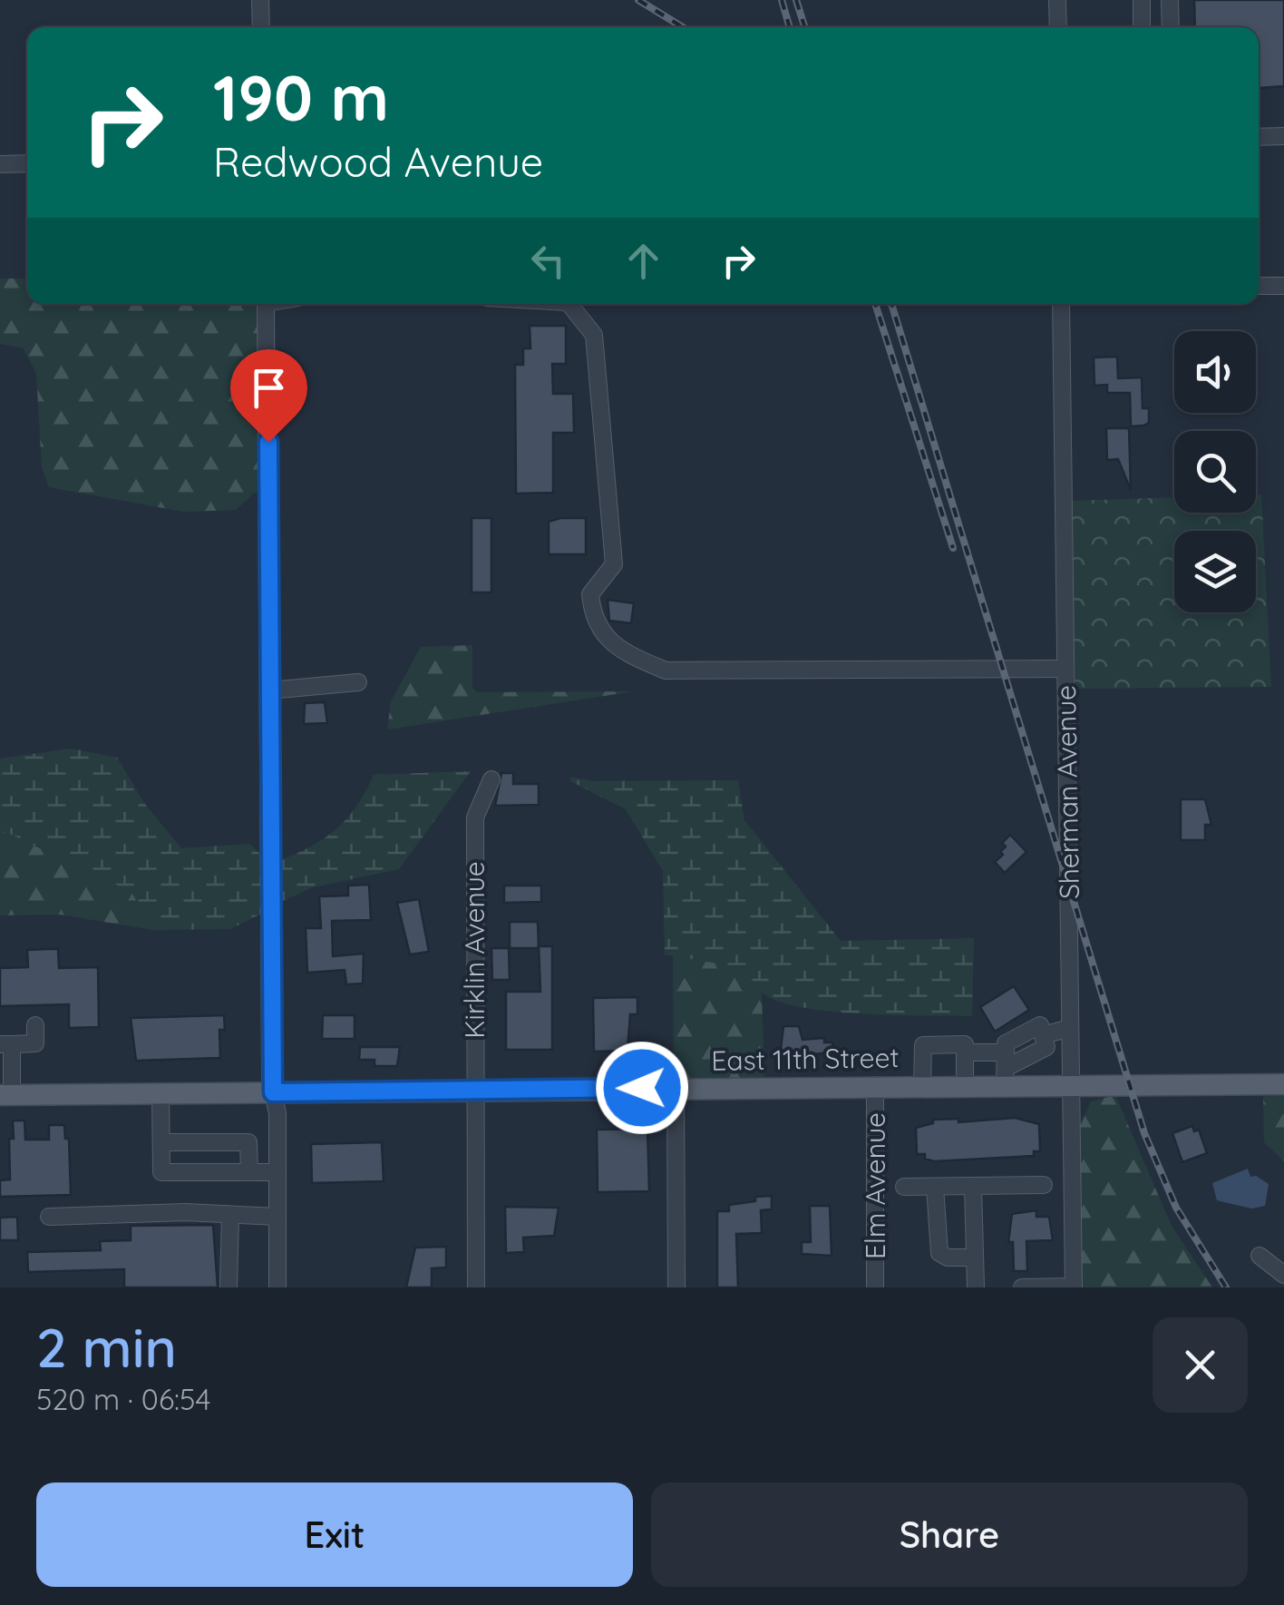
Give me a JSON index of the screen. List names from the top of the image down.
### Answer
{
  "streets": {
    "main road": ["East 11th Street"],
    "street": ["Sherman Avenue", "Kirklin Avenue", "Elm Avenue"]
  },
  "crossings": [
    ["Sherman Avenue", "East 11th Street"],
    ["Kirklin Avenue", "East 11th Street"],
    ["East 11th Street", "Elm Avenue"]
  ],
  "page": {
    "turn": ["190 m", "Redwood Avenue"],
    "heading": ["2 min", "520 m · 06:54"],
    "buttons": ["Exit", "Share"]
  }
}
